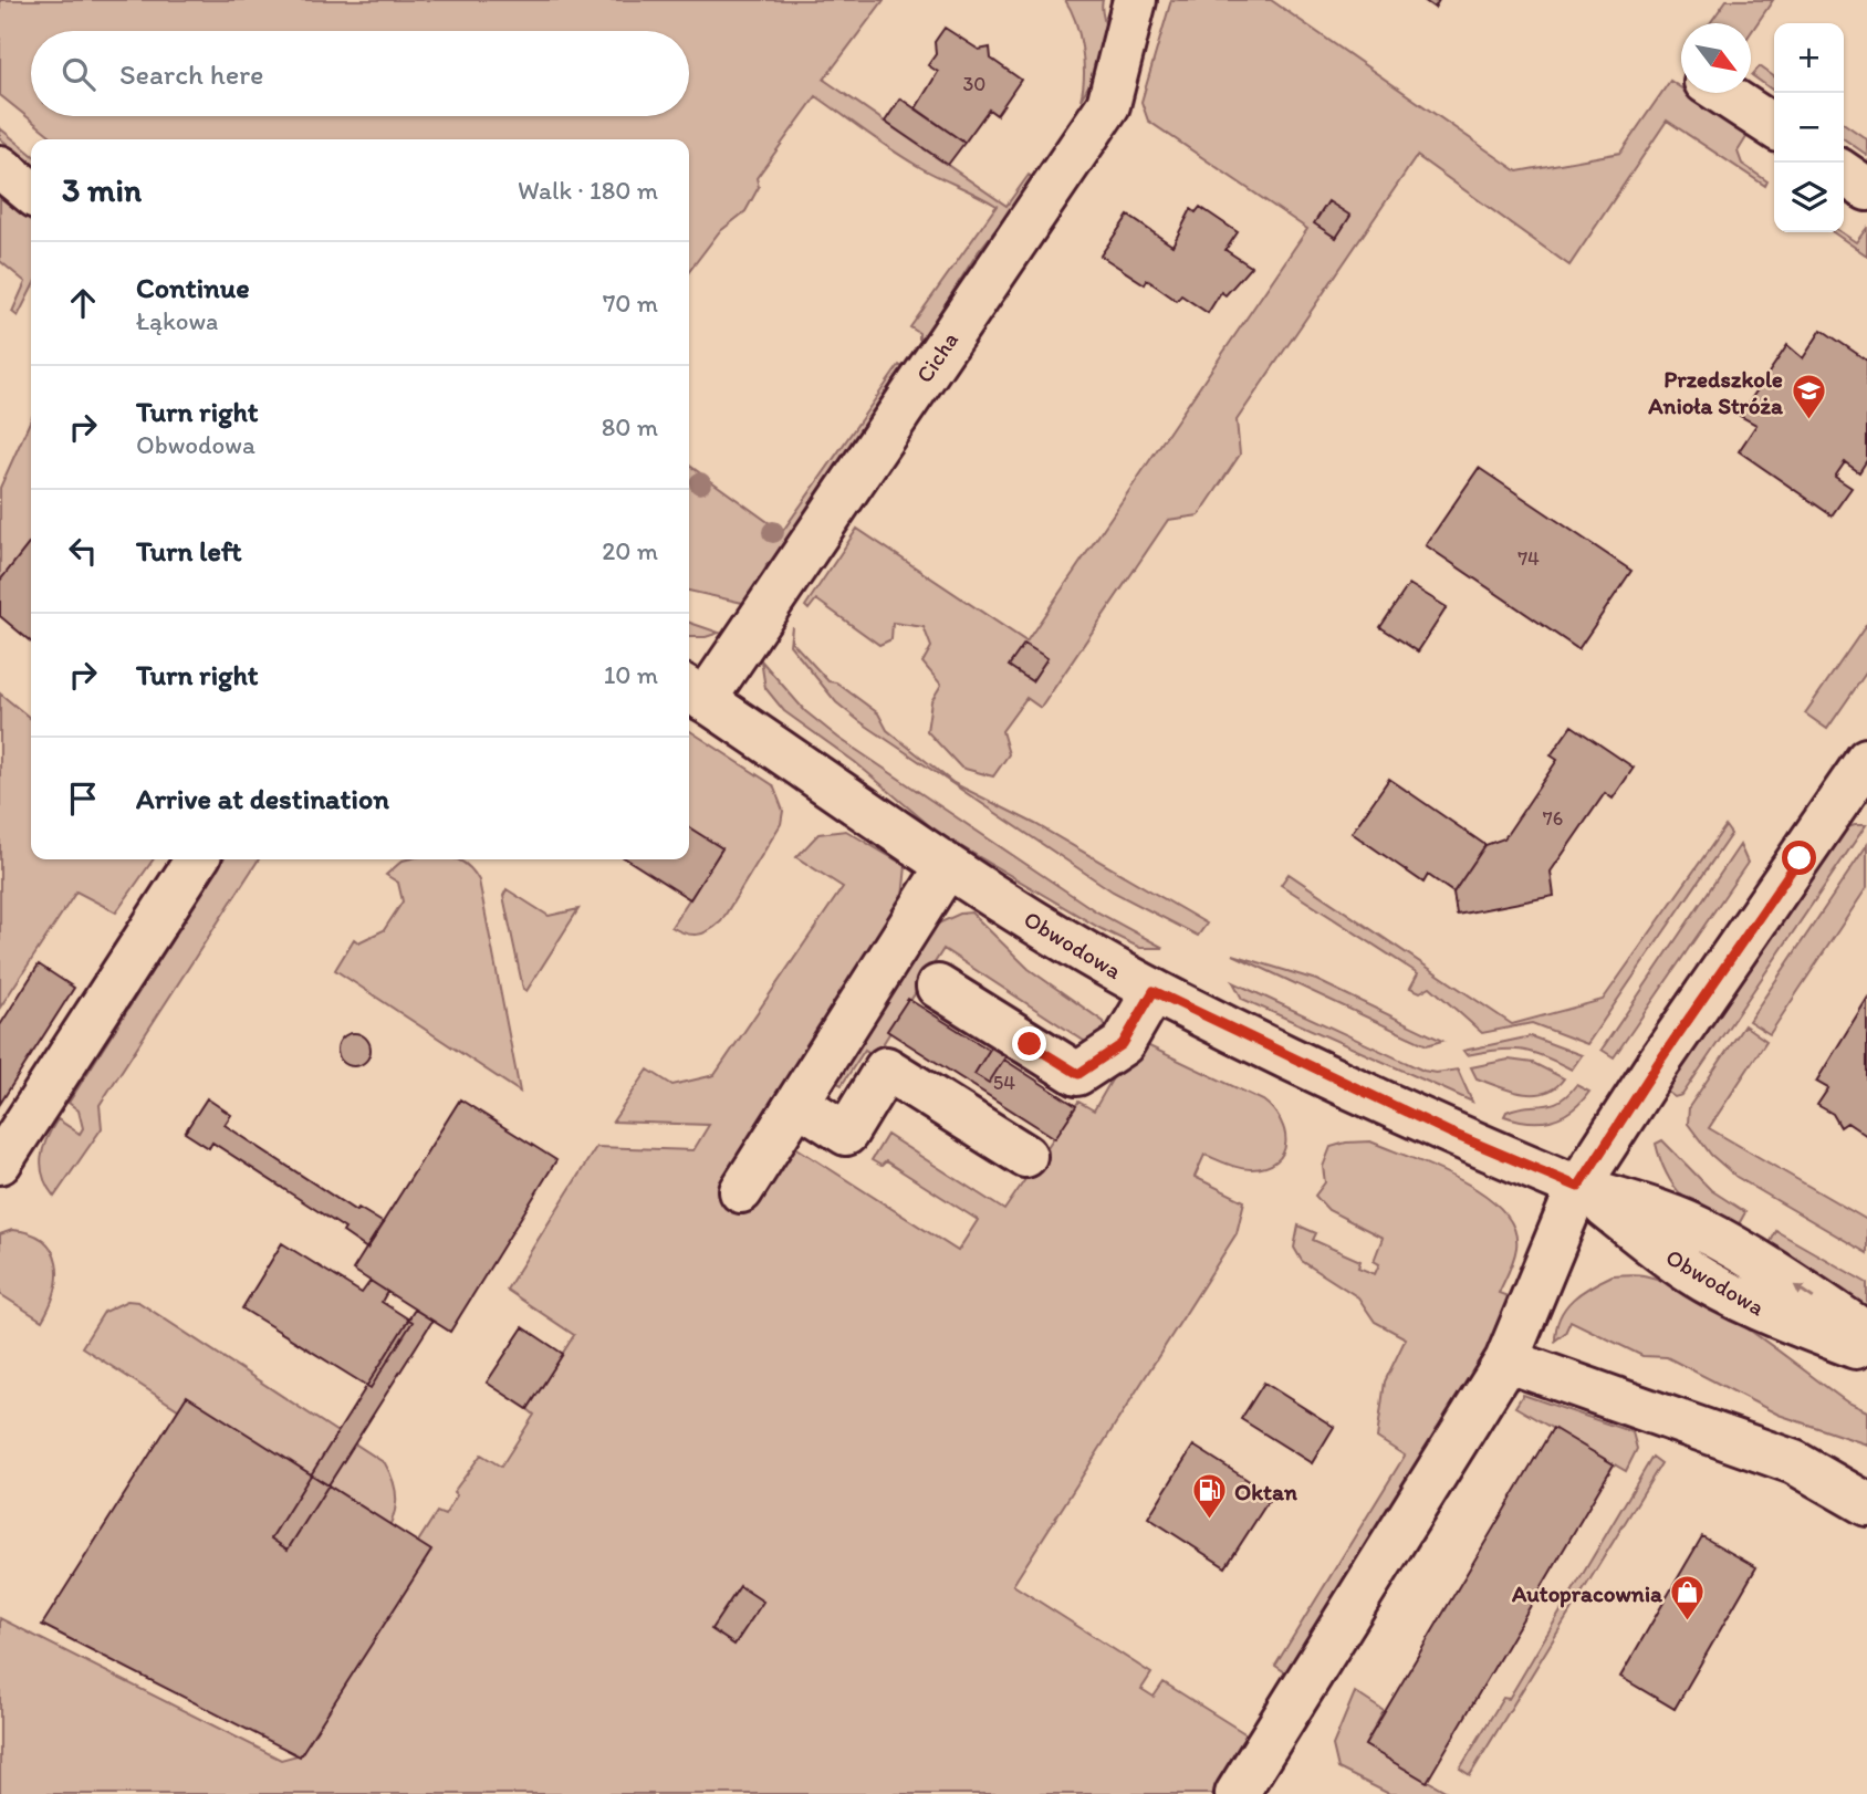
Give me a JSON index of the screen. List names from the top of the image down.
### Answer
{
  "streets": {
    "main road": ["Cicha", "Obwodowa"]
  },
  "crossings": [
    ["Cicha", "Obwodowa"]
  ],
  "places": {
    "school or university": ["Przedszkole Anioła Stróża"],
    "fuel station": ["Oktan"],
    "shop": ["Autopracownia"]
  },
  "house_numbers": [
    "30",
    "74",
    "76",
    "54"
  ],
  "north": "bottom right",
  "page": {
    "map_buttons": ["+", "−"],
    "search": "Search here",
    "heading": ["3 min", "Walk · 180 m"],
    "list": [
      ["Continue", "Łąkowa", "70 m"],
      ["Turn right", "Obwodowa", "80 m"],
      ["Turn left", "20 m"],
      ["Turn right", "10 m"],
      "Arrive at destination"
    ]
  }
}
